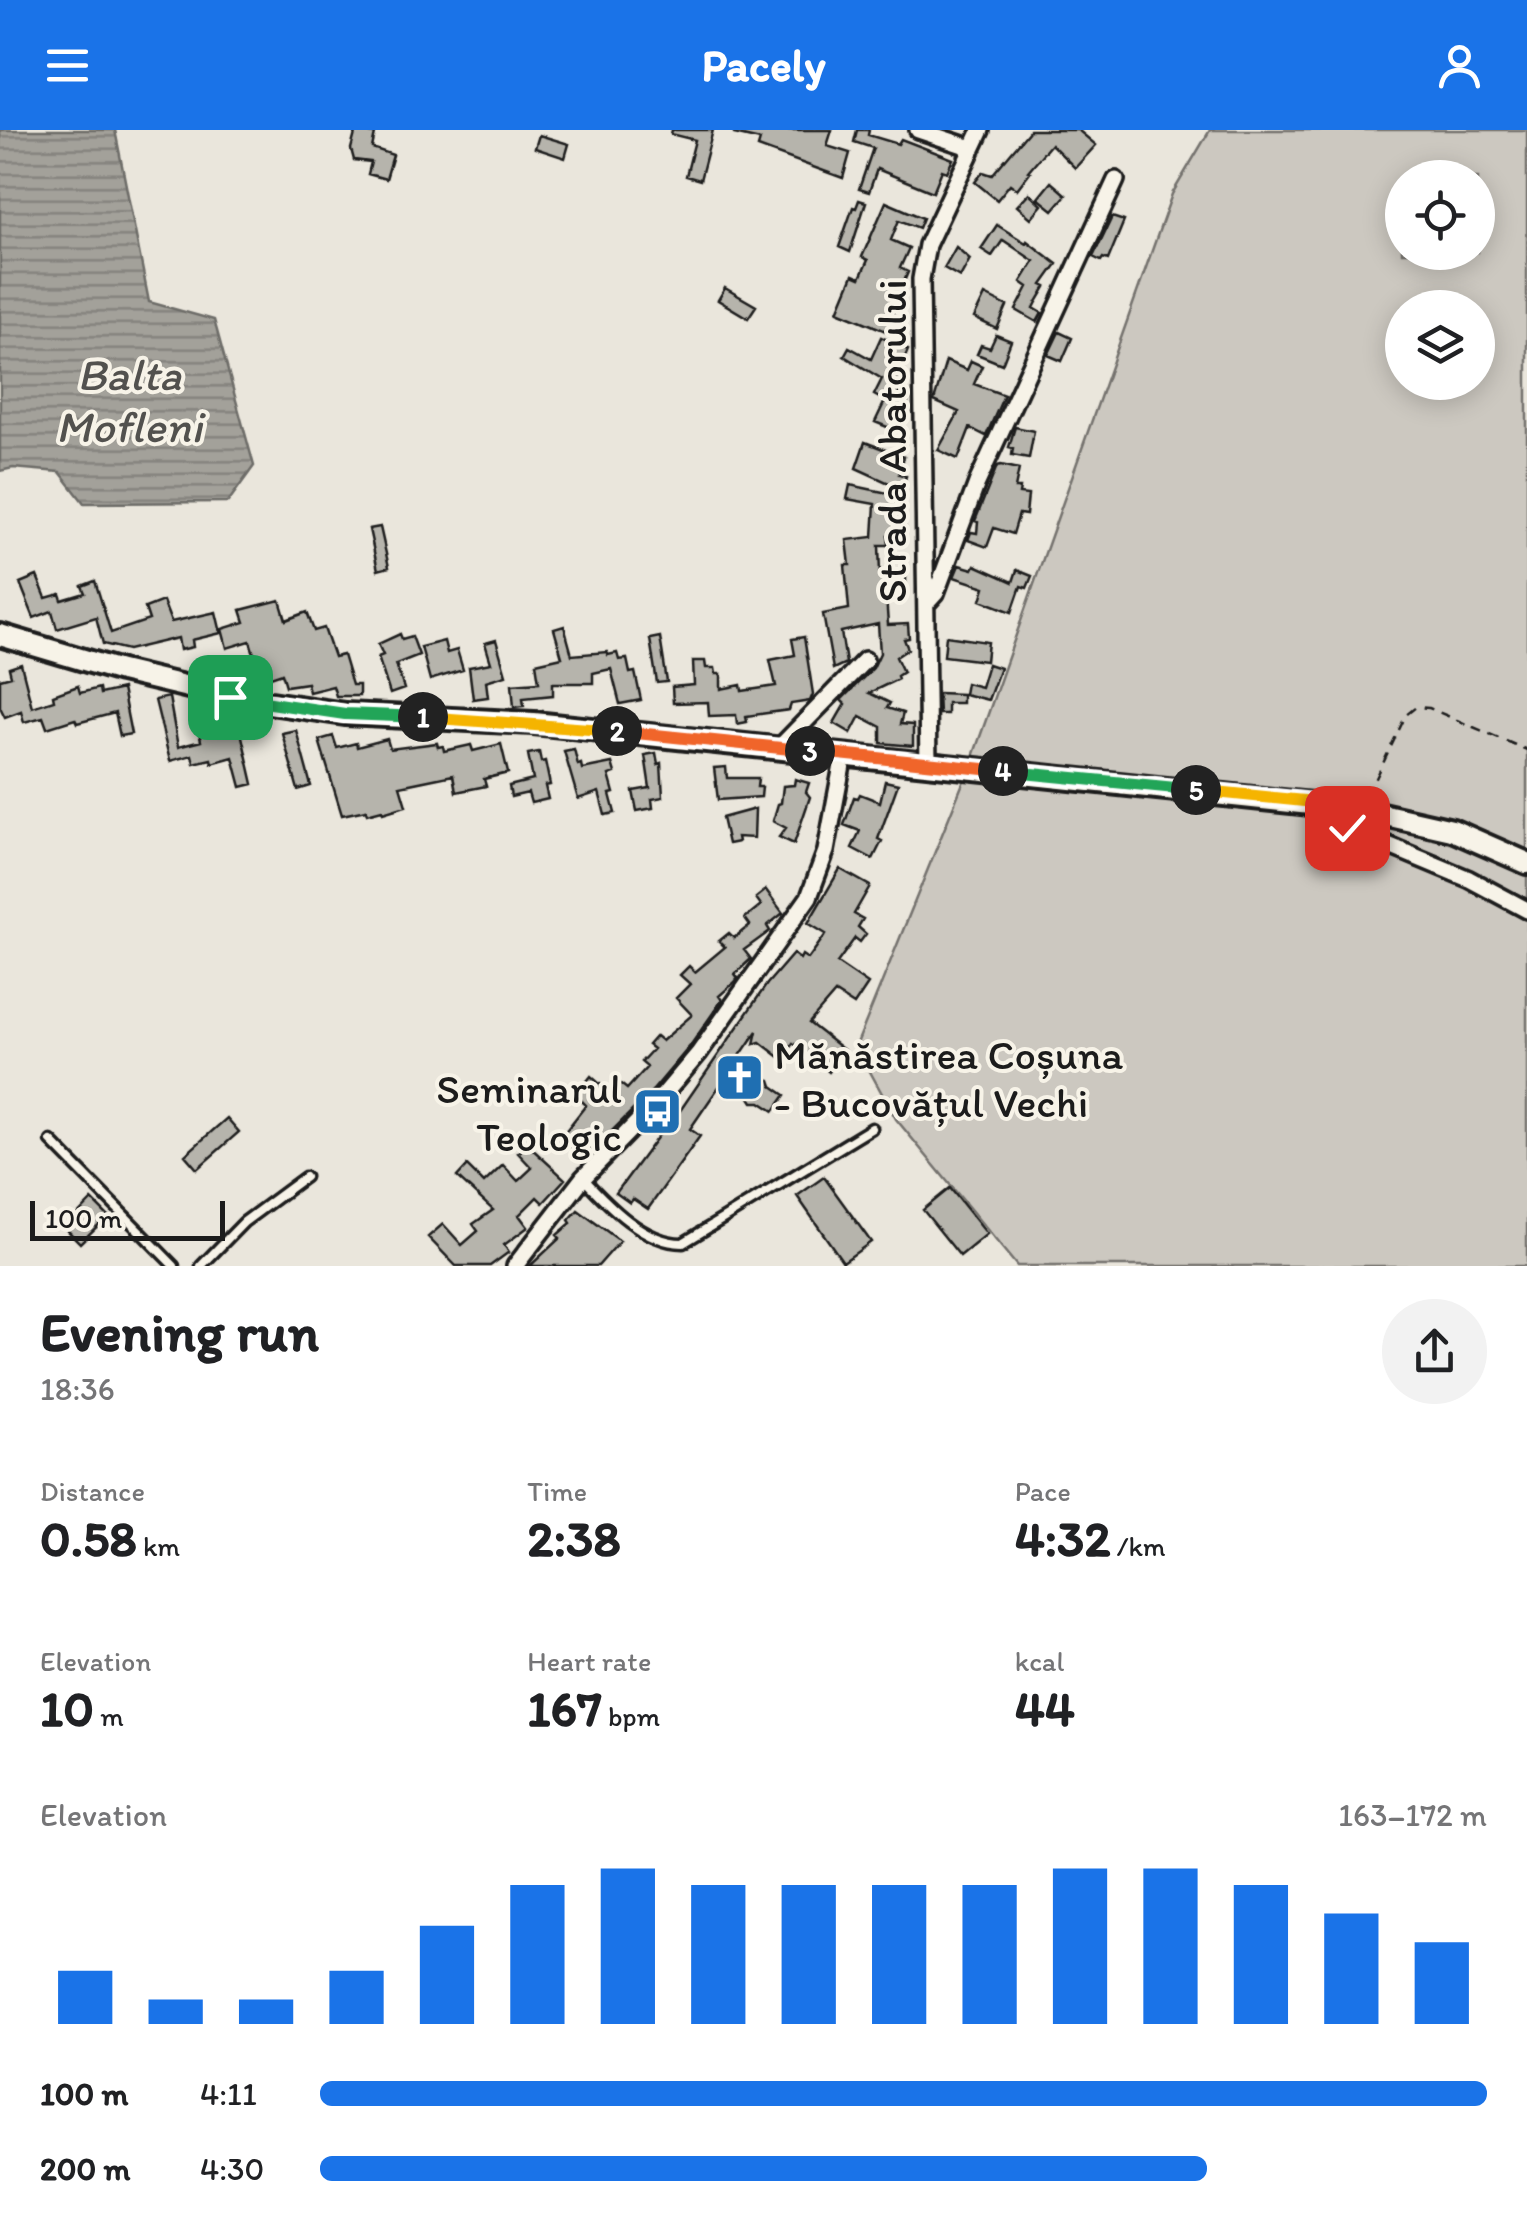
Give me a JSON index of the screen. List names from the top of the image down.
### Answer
{
  "streets": {
    "street": ["Strada Abatorului"]
  },
  "water": ["Balta Mofleni"],
  "places": {
    "church": ["Mănăstirea Coșuna - Bucovățul Vechi"],
    "bus stop": ["Seminarul Teologic"]
  },
  "scale_bar": "100 m",
  "page": {
    "header": "Pacely",
    "pins": [
      "1",
      "2",
      "3",
      "4",
      "5"
    ],
    "scale": "100 m",
    "heading": ["Evening run", "18:36"],
    "stats": [
      ["Distance", "0.58 km"],
      ["Time", "2:38"],
      ["Pace", "4:32 /km"],
      ["Elevation", "10 m"],
      ["Heart rate", "167 bpm"],
      ["kcal", "44"]
    ],
    "chart": ["Elevation", "163–172 m"],
    "list": [
      {
        "name": "100 m",
        "note": "4:11"
      },
      {
        "name": "200 m",
        "note": "4:30"
      }
    ]
  }
}
